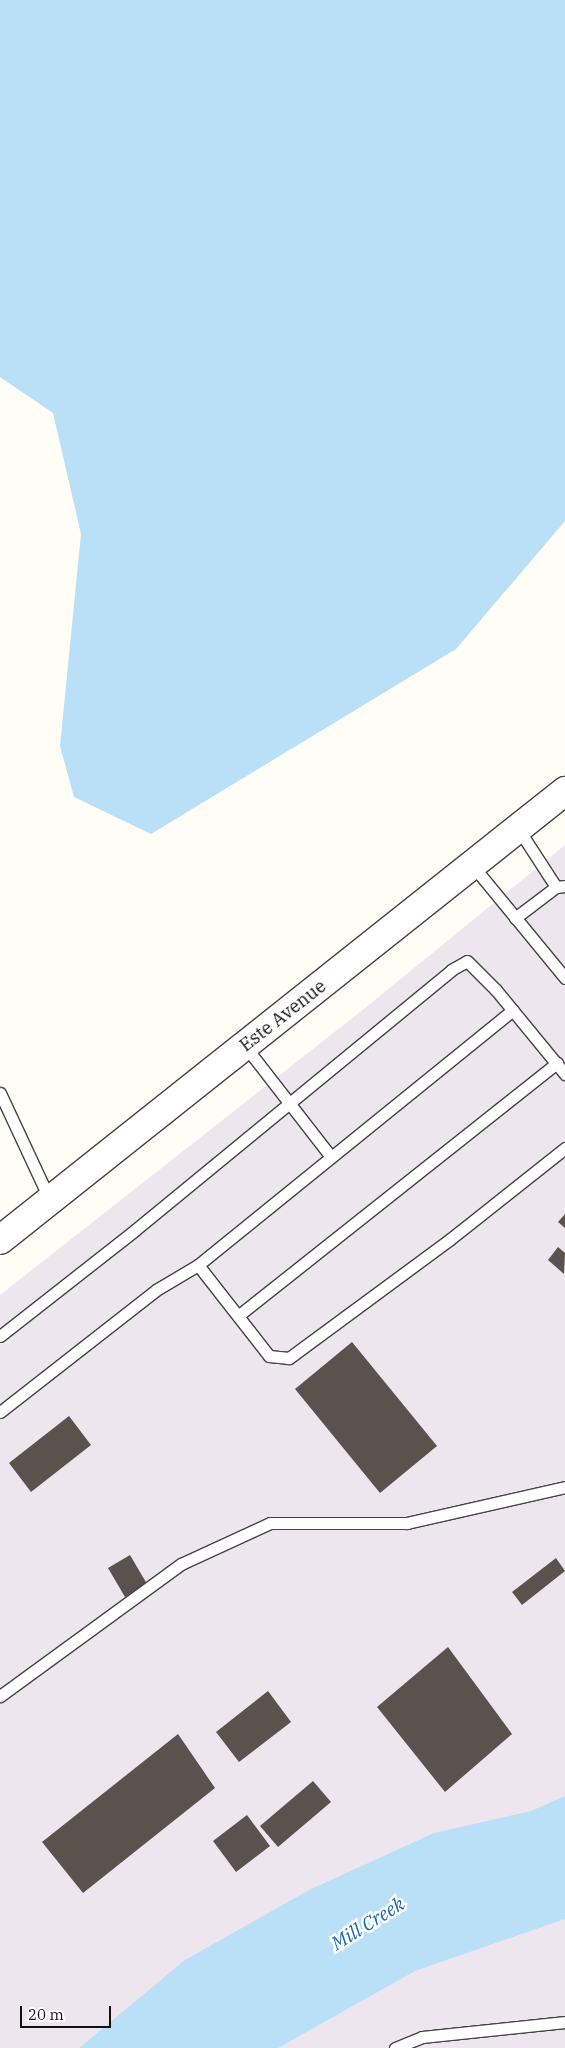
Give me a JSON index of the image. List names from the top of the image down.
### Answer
{
  "streets": {
    "street": ["Este Avenue"]
  },
  "water": ["Mill Creek"],
  "scale_bar": "20 m"
}
